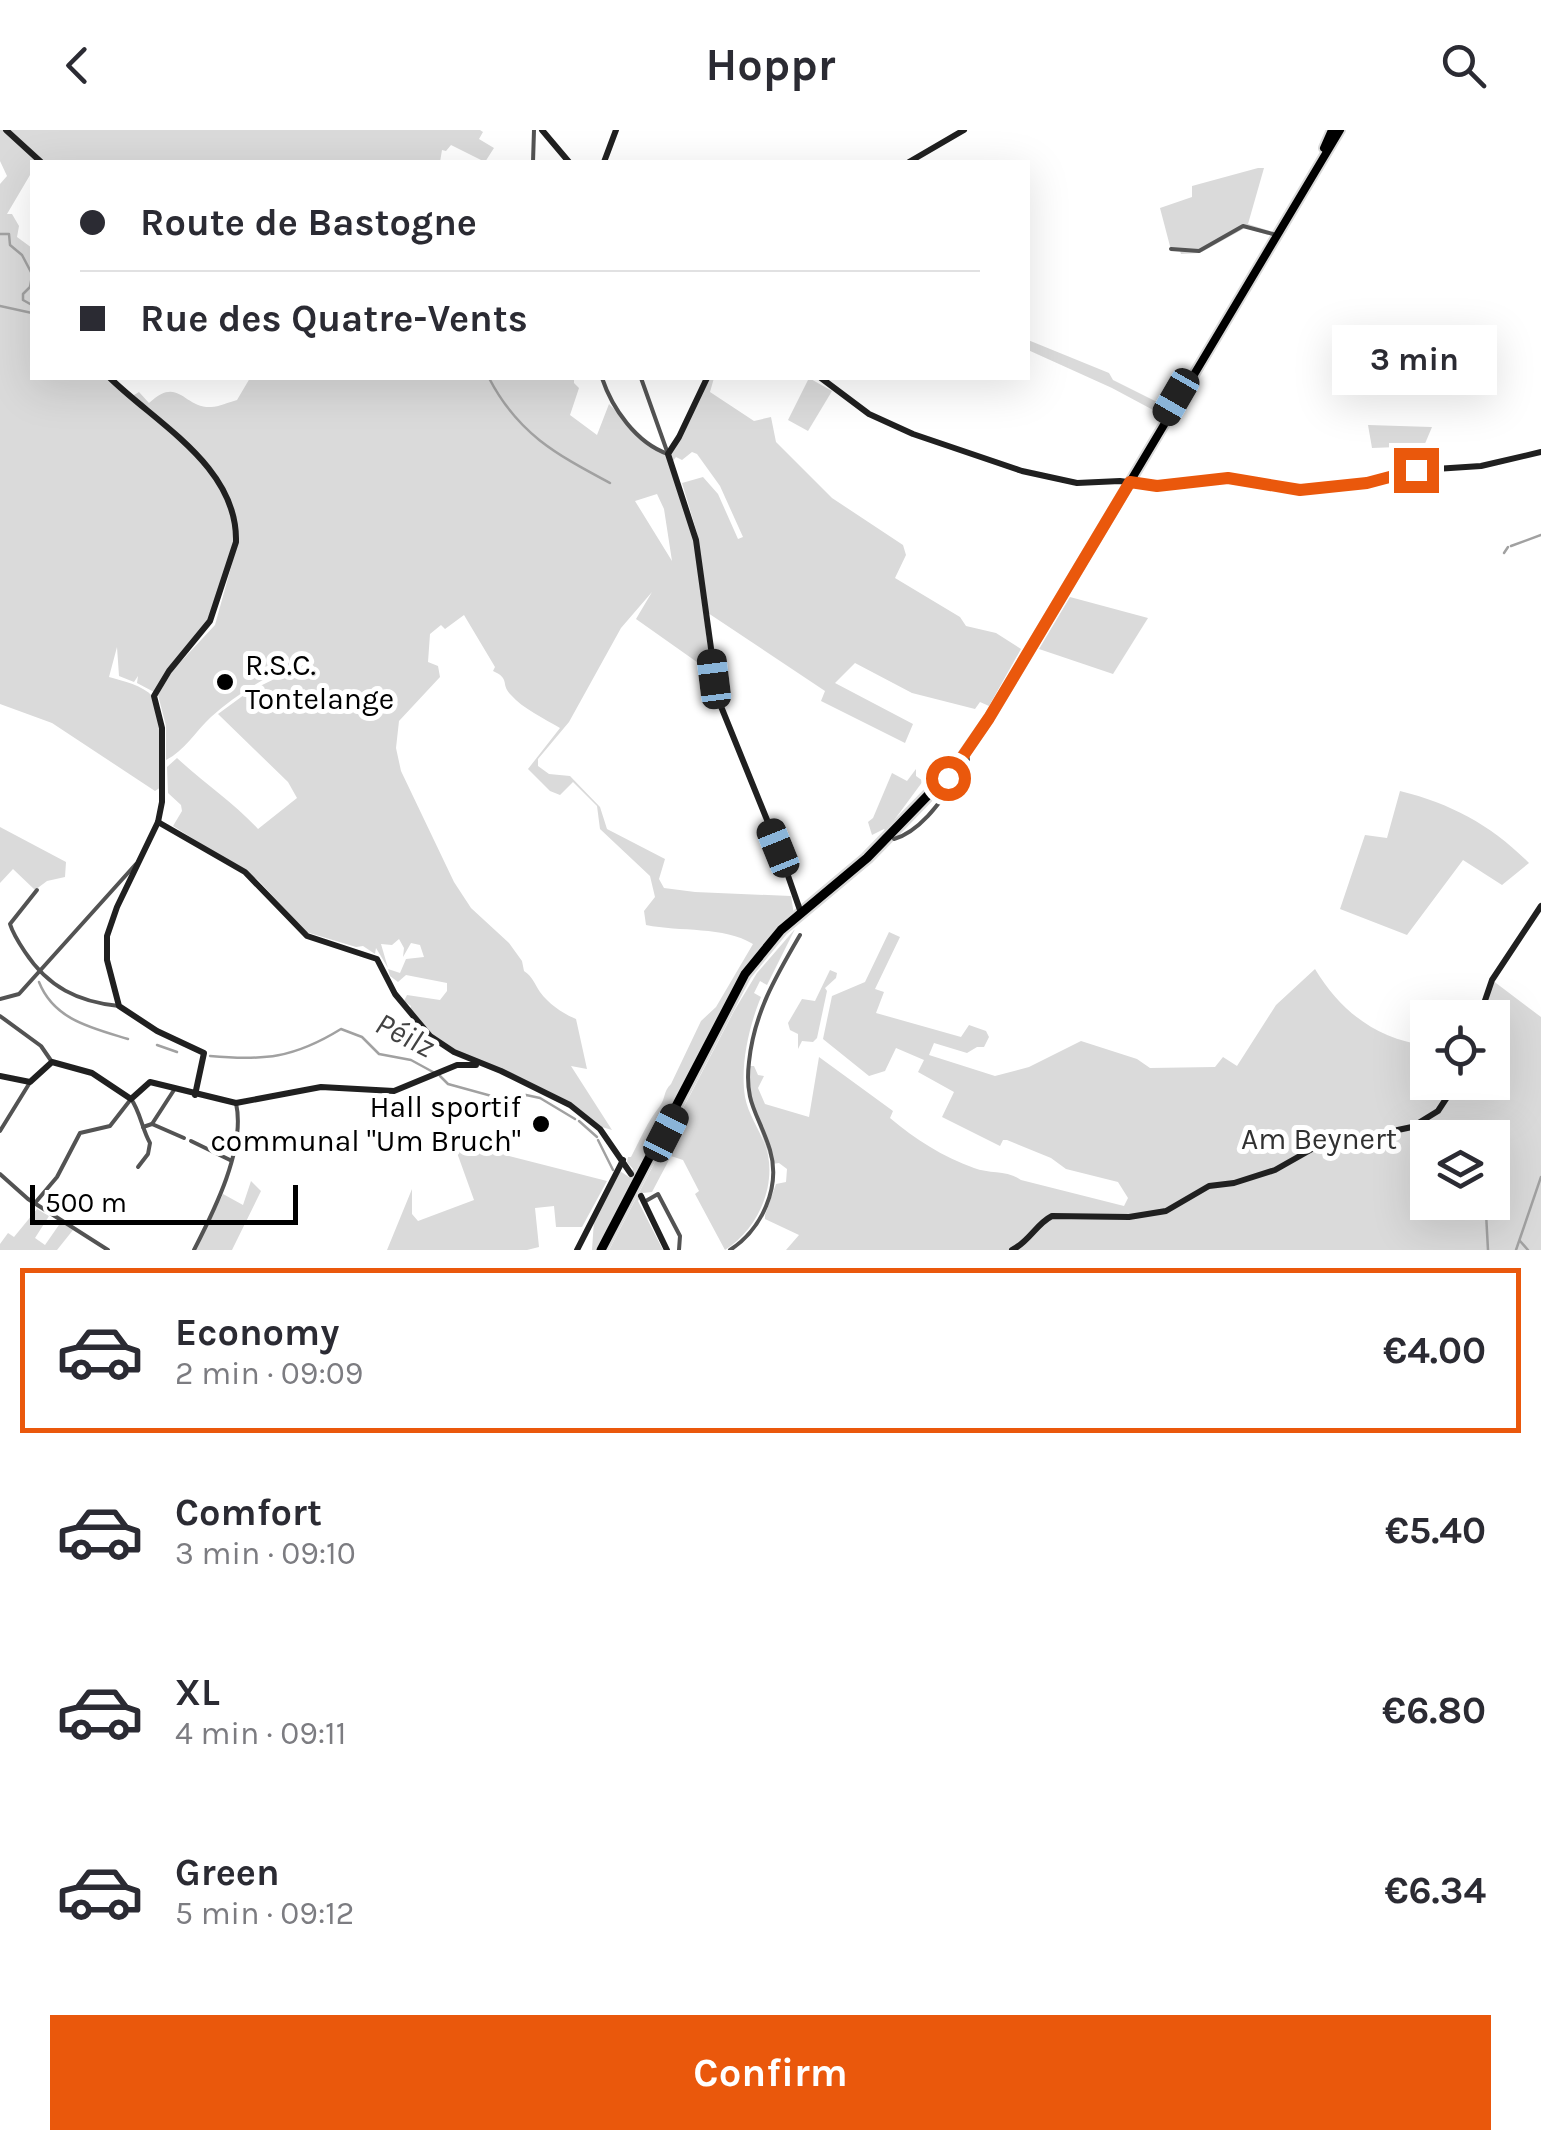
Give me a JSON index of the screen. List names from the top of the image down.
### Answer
{
  "water": ["Péilz"],
  "parks": ["Am Beynert"],
  "places": ["R.S.C. Tontelange", "Hall sportif communal \"Um Bruch\""],
  "scale_bar": "500 m",
  "page": {
    "header": "Hoppr",
    "banner": ["Route de Bastogne", "Rue des Quatre-Vents"],
    "bubble": "3 min",
    "scale": "500 m",
    "list": [
      {
        "name": "Economy",
        "note": "2 min · 09:09",
        "value": "€4.00"
      },
      {
        "name": "Comfort",
        "note": "3 min · 09:10",
        "value": "€5.40"
      },
      {
        "name": "XL",
        "note": "4 min · 09:11",
        "value": "€6.80"
      },
      {
        "name": "Green",
        "note": "5 min · 09:12",
        "value": "€6.34"
      }
    ],
    "buttons": "Confirm"
  }
}
